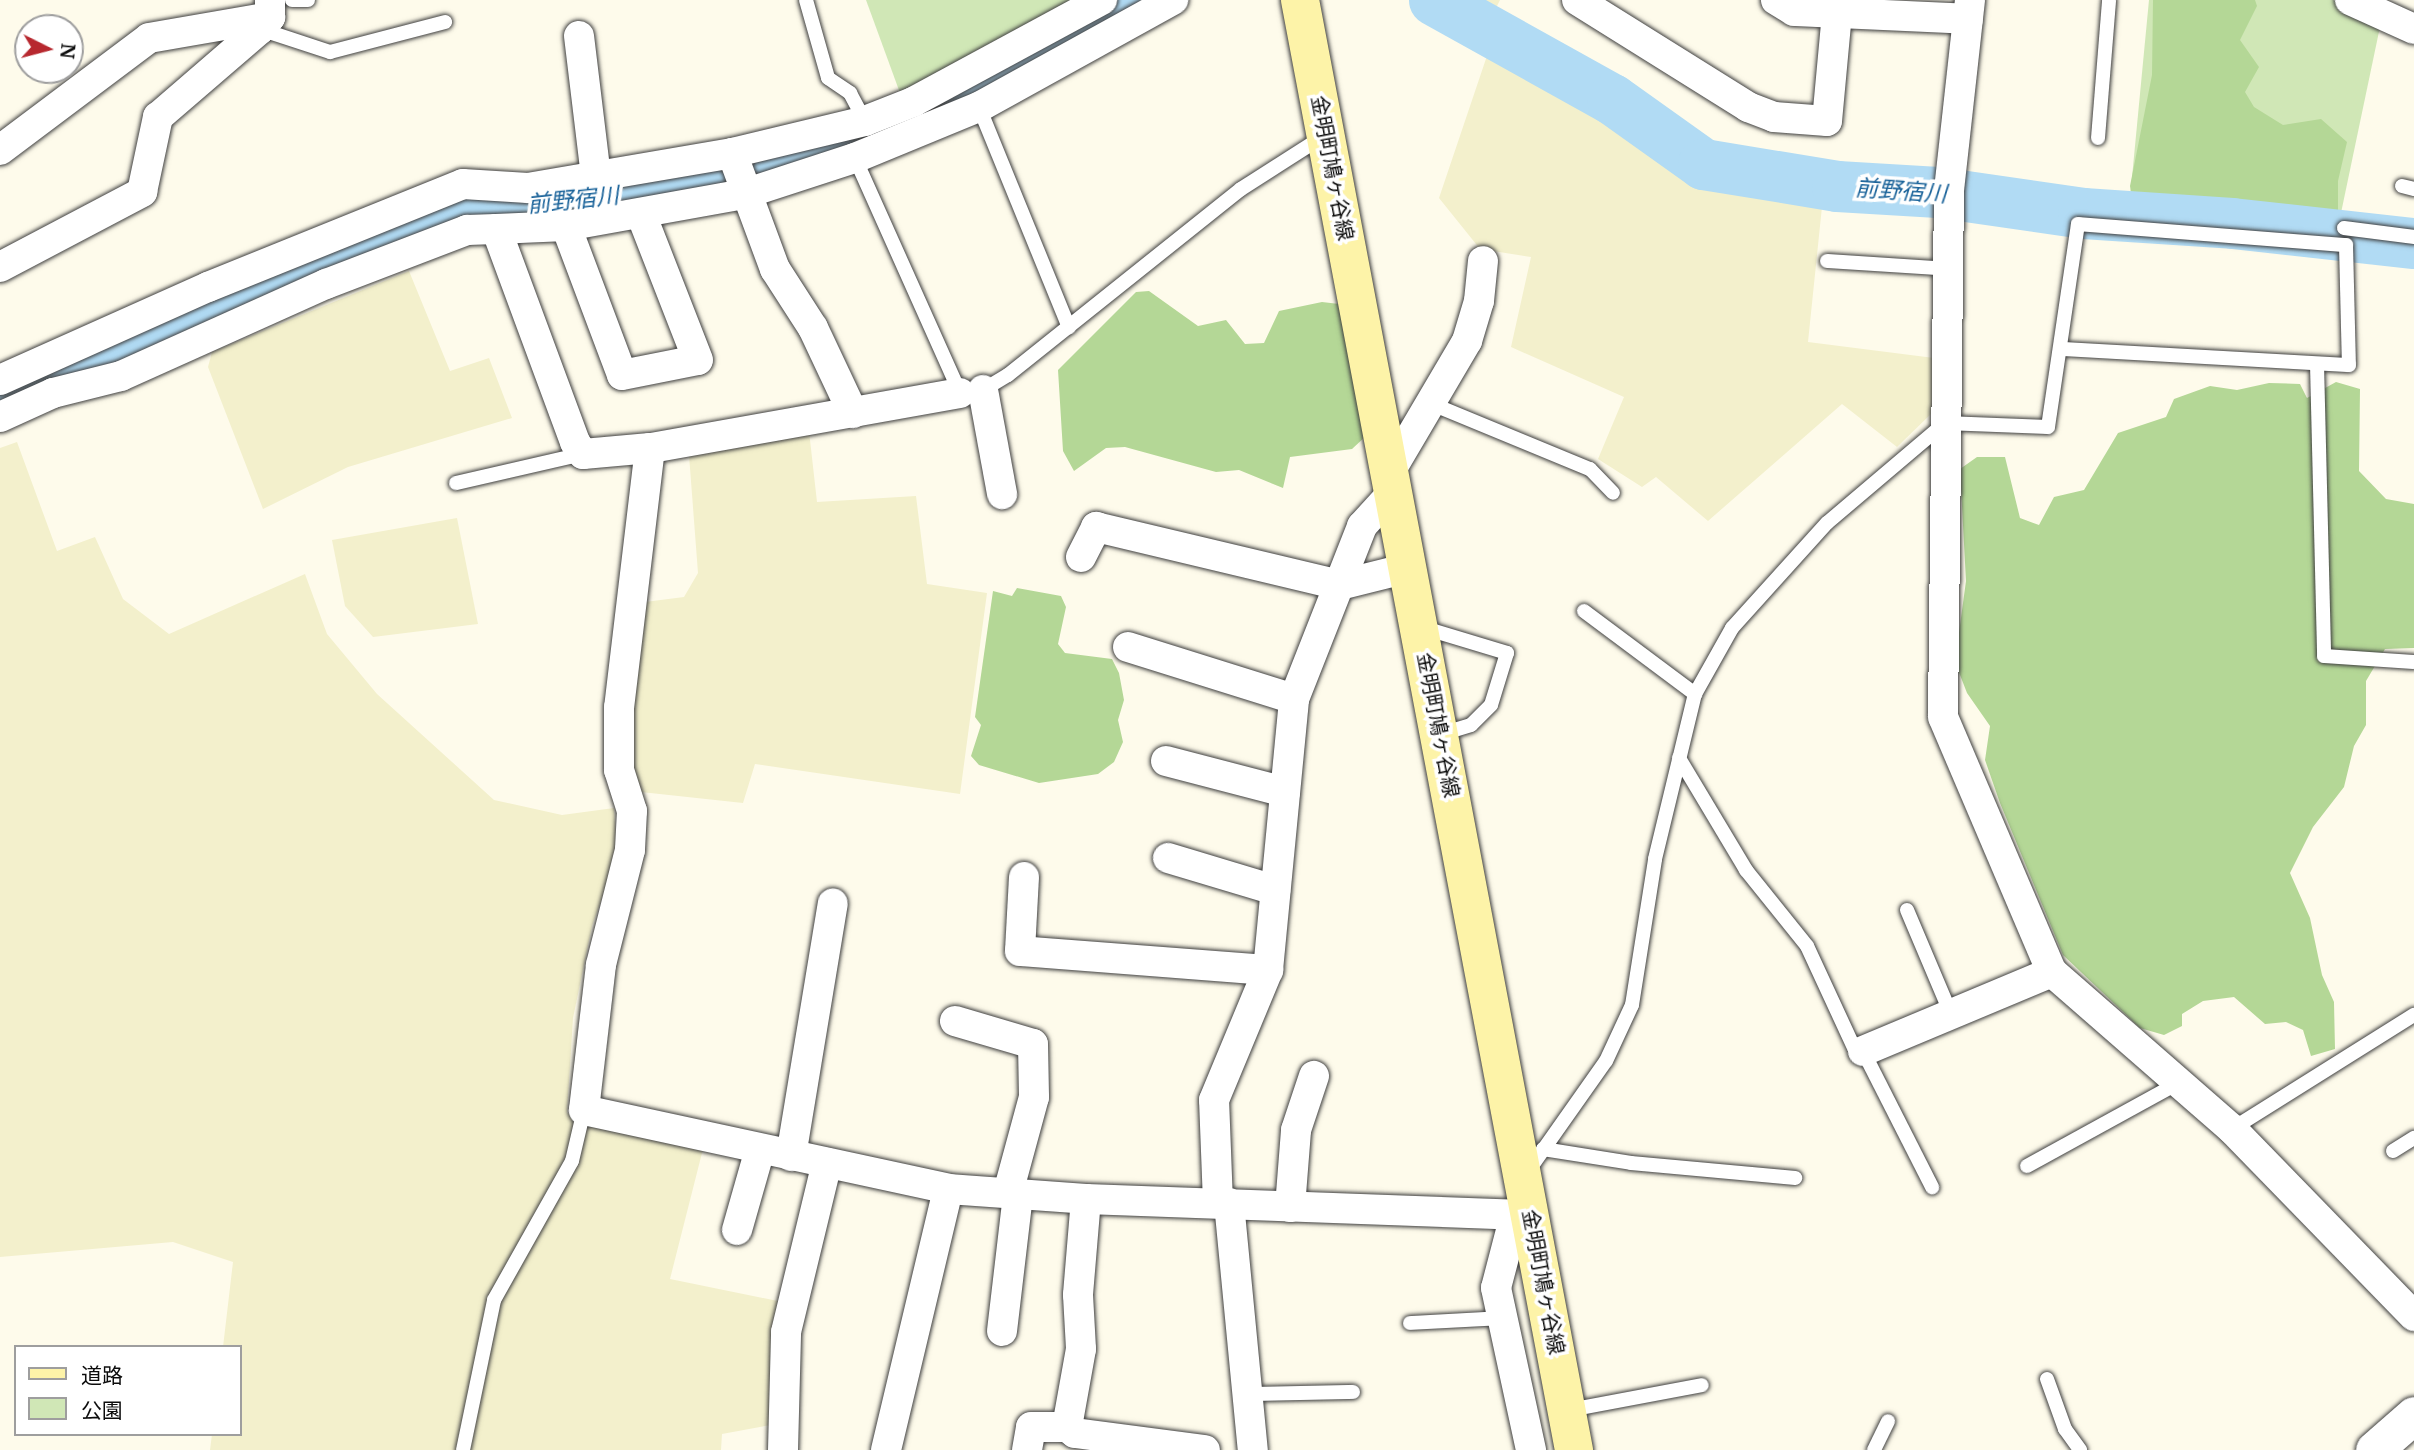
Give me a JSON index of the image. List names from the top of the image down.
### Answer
{
  "streets": {
    "main road": ["金明町鳩ヶ谷線"]
  },
  "water": ["前野宿川"],
  "legend": ["道路", "公園"],
  "north": "right"
}
